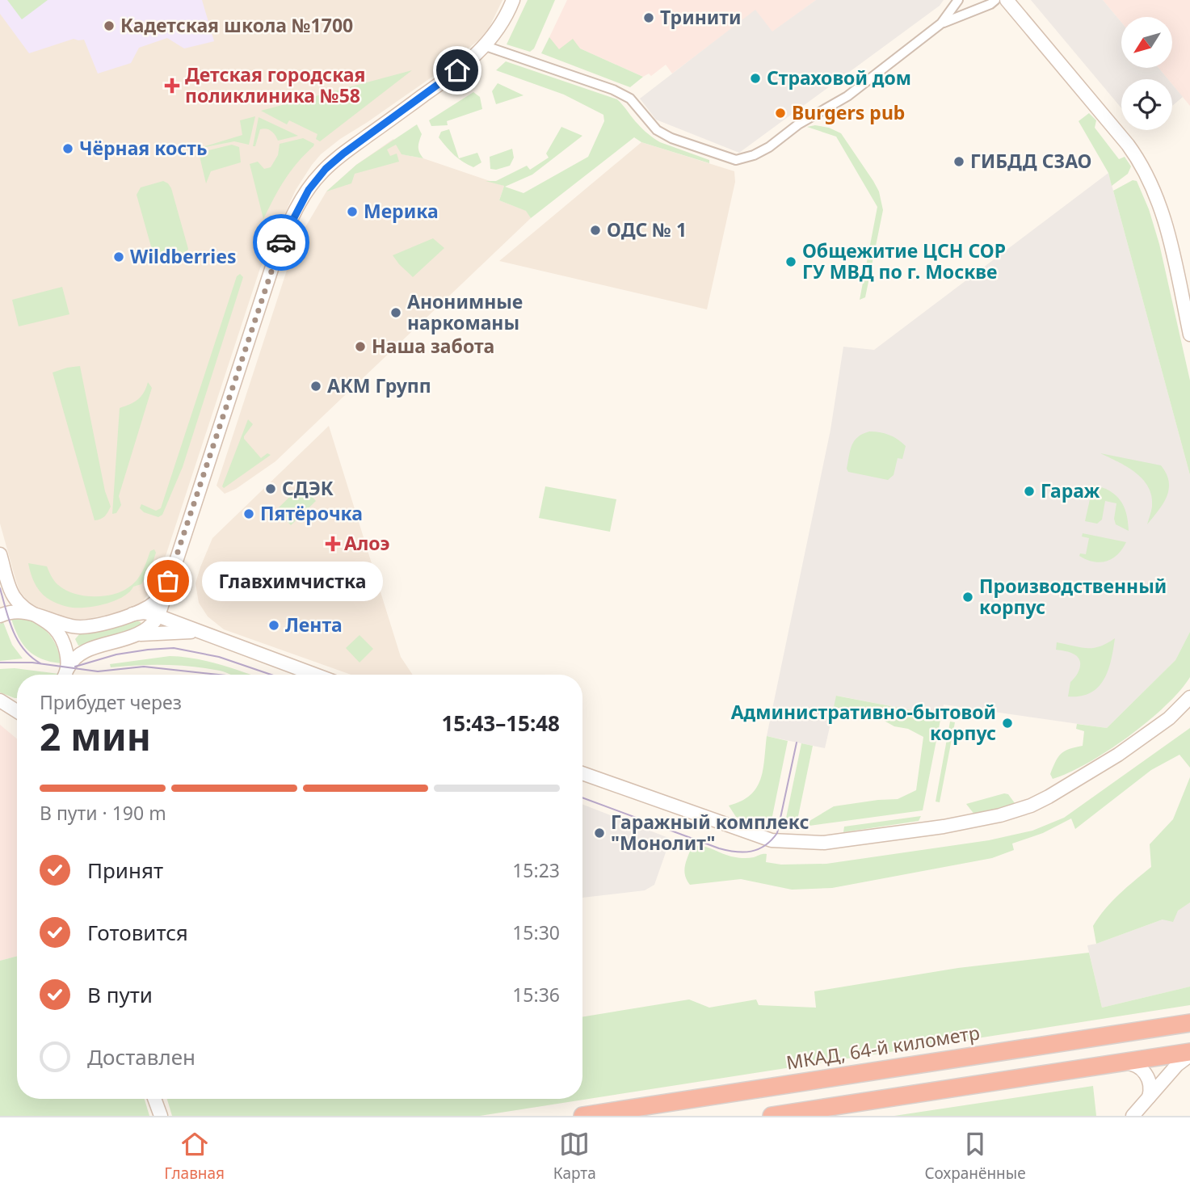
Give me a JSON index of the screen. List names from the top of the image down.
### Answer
{
  "streets": {
    "highway": ["МКАД, 64-й километр"]
  },
  "places": {
    "other": [
      "Тринити",
      "Кадетская школа №1700",
      "Страховой дом",
      "Burgers pub",
      "Чёрная кость",
      "ГИБДД СЗАО",
      "Мерика",
      "ОДС № 1",
      "Wildberries",
      "Общежитие ЦСН СОР ГУ МВД по г. Москве",
      "Анонимные наркоманы",
      "Наша забота",
      "АКМ Групп",
      "СДЭК",
      "Гараж",
      "Пятёрочка",
      "Главхимчистка",
      "Производственный корпус",
      "Лента",
      "Административно-бытовой корпус",
      "Гаражный комплекс \"Монолит\""
    ],
    "health": ["Детская городская поликлиника №58", "Алоэ"]
  },
  "north": "bottom left",
  "page": {
    "bubble": "Главхимчистка",
    "heading": ["2 мин", "Прибудет через", "15:43–15:48"],
    "bar": "В пути · 190 m",
    "list": [
      ["Принят", "15:23"],
      ["Готовится", "15:30"],
      ["В пути", "15:36"],
      "Доставлен"
    ],
    "tabs": ["Главная", "Карта", "Сохранённые"]
  }
}
